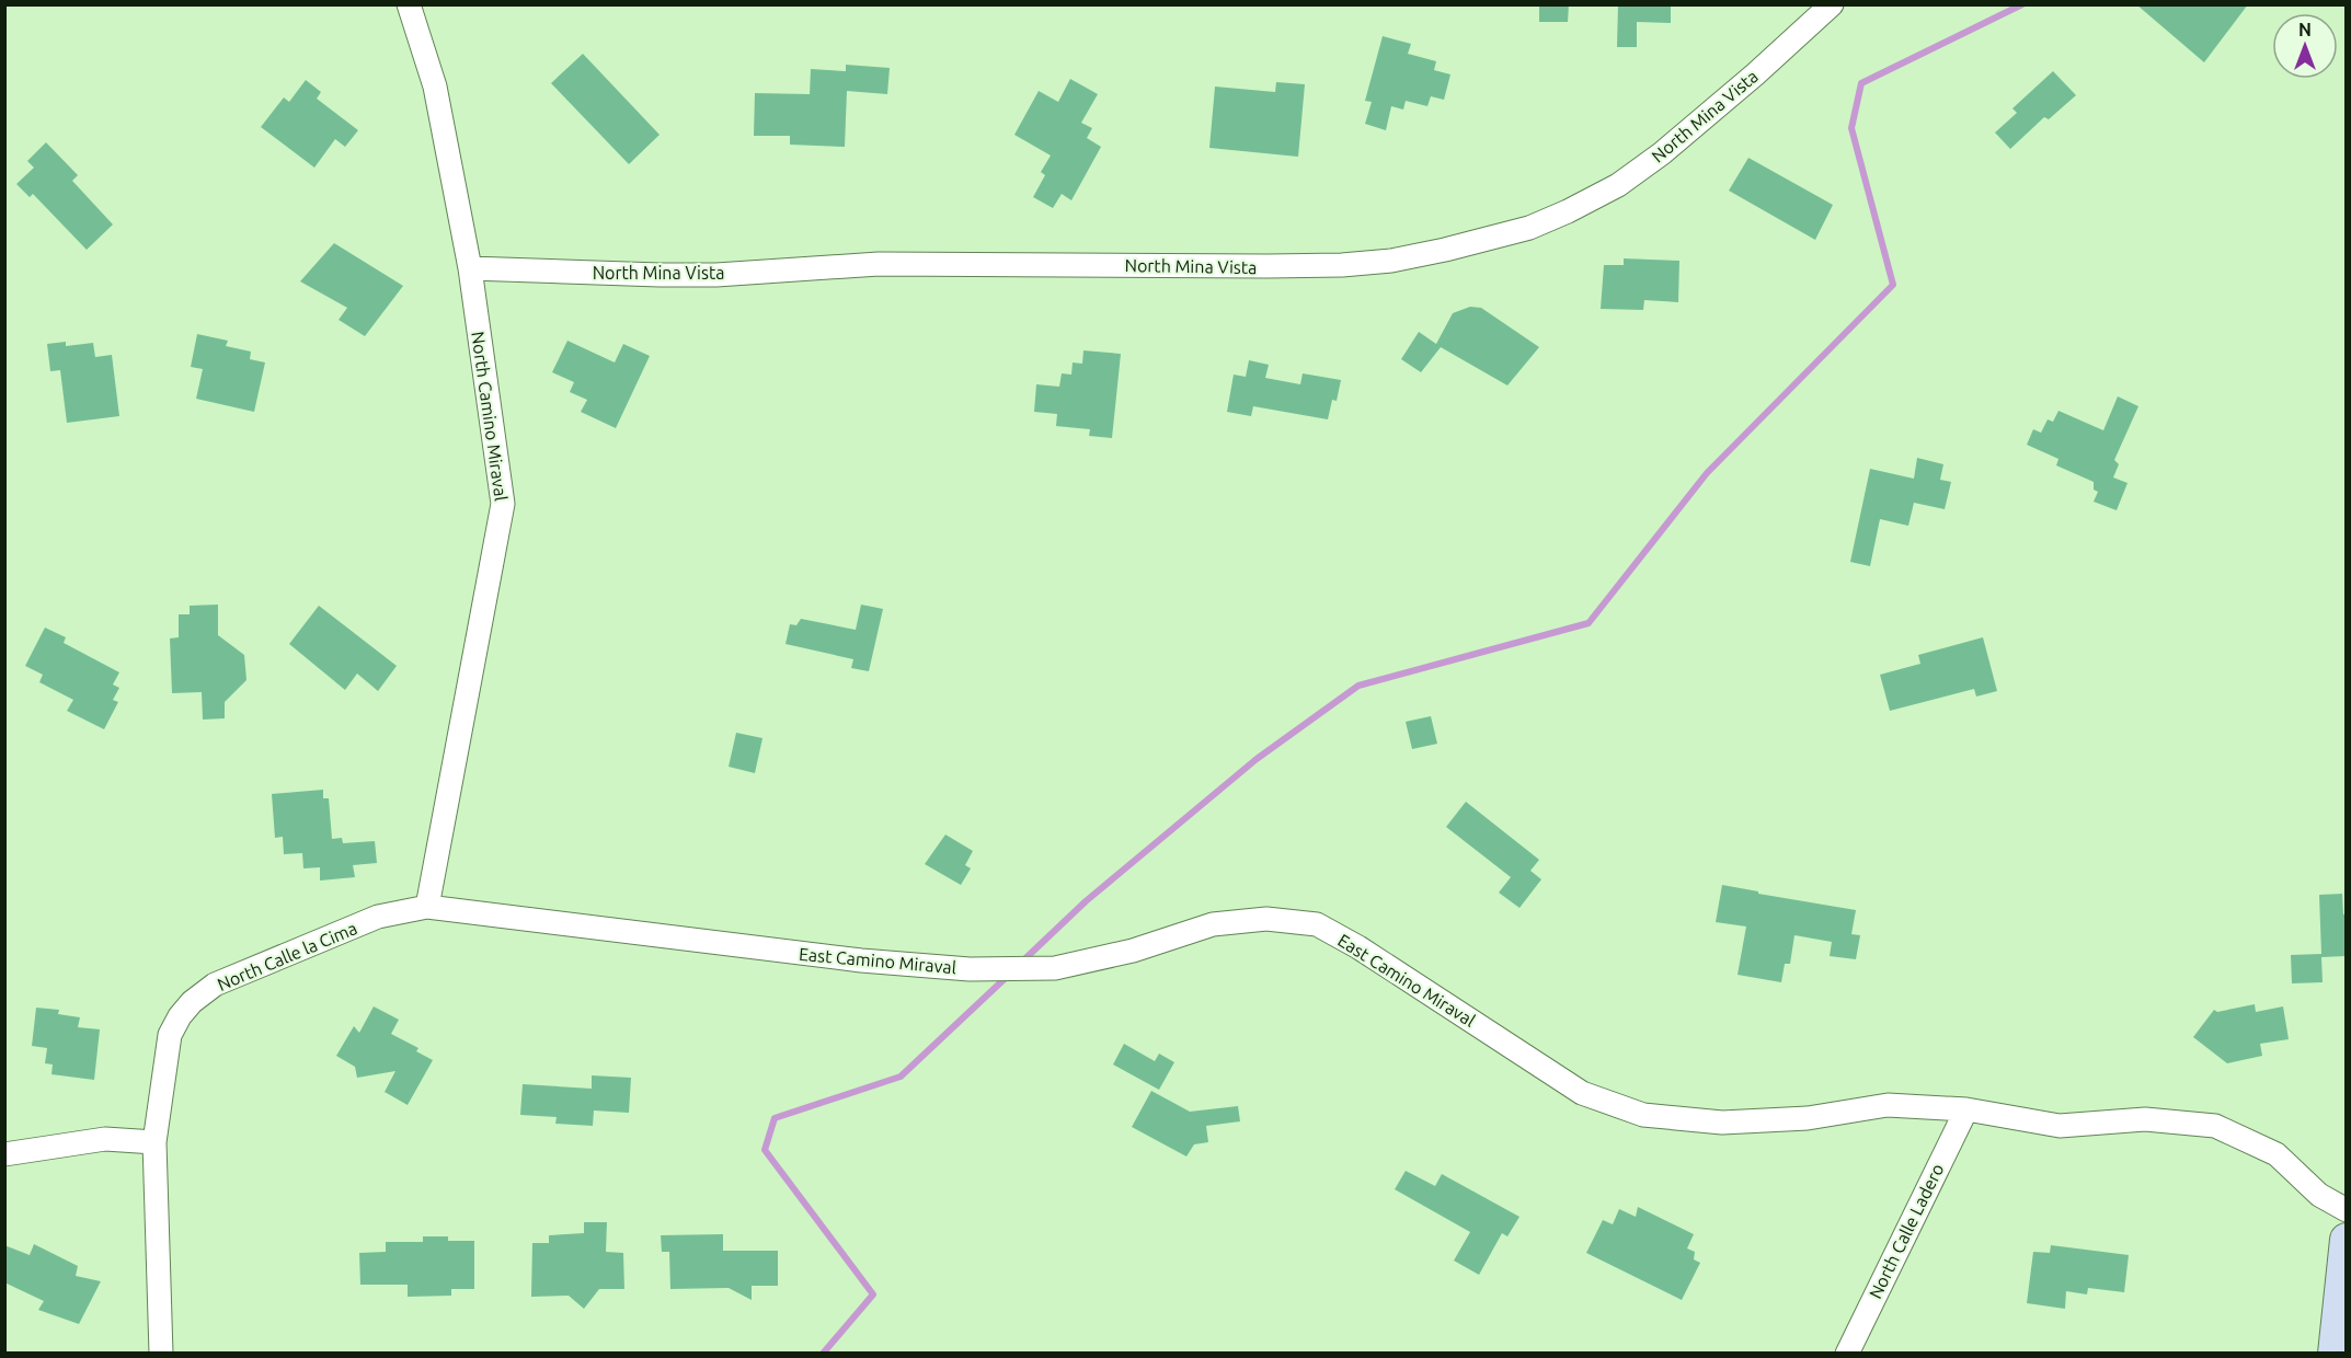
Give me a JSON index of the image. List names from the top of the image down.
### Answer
{
  "streets": {
    "street": [
      "North Mina Vista",
      "North Camino Miraval",
      "North Calle la Cima",
      "East Camino Miraval",
      "North Calle Ladero"
    ]
  },
  "crossings": [
    ["North Mina Vista", "North Camino Miraval"],
    ["North Camino Miraval", "North Calle la Cima"],
    ["North Camino Miraval", "East Camino Miraval"],
    ["North Calle la Cima", "East Camino Miraval"],
    ["East Camino Miraval", "North Calle Ladero"]
  ],
  "north": "top"
}
